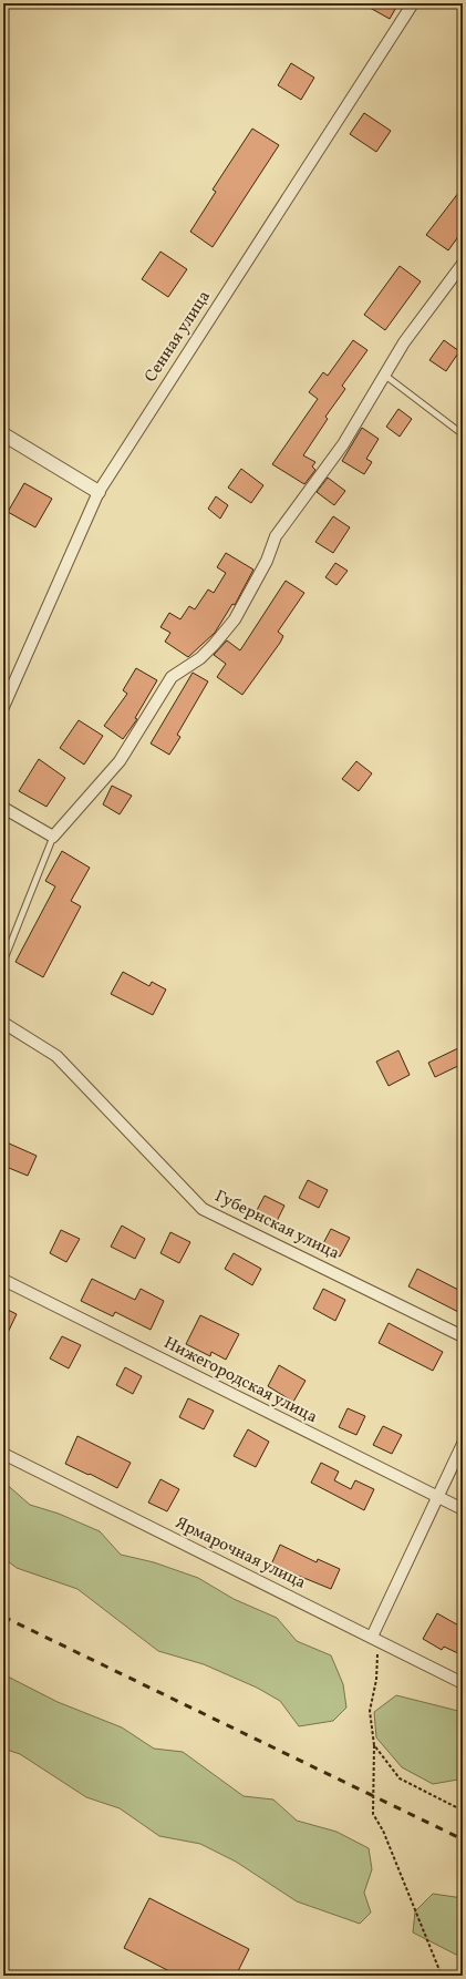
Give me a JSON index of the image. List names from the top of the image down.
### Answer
{
  "streets": {
    "street": [
      "Сенная улица",
      "Губернская улица",
      "Нижегородская улица",
      "Ярмарочная улица"
    ]
  }
}
